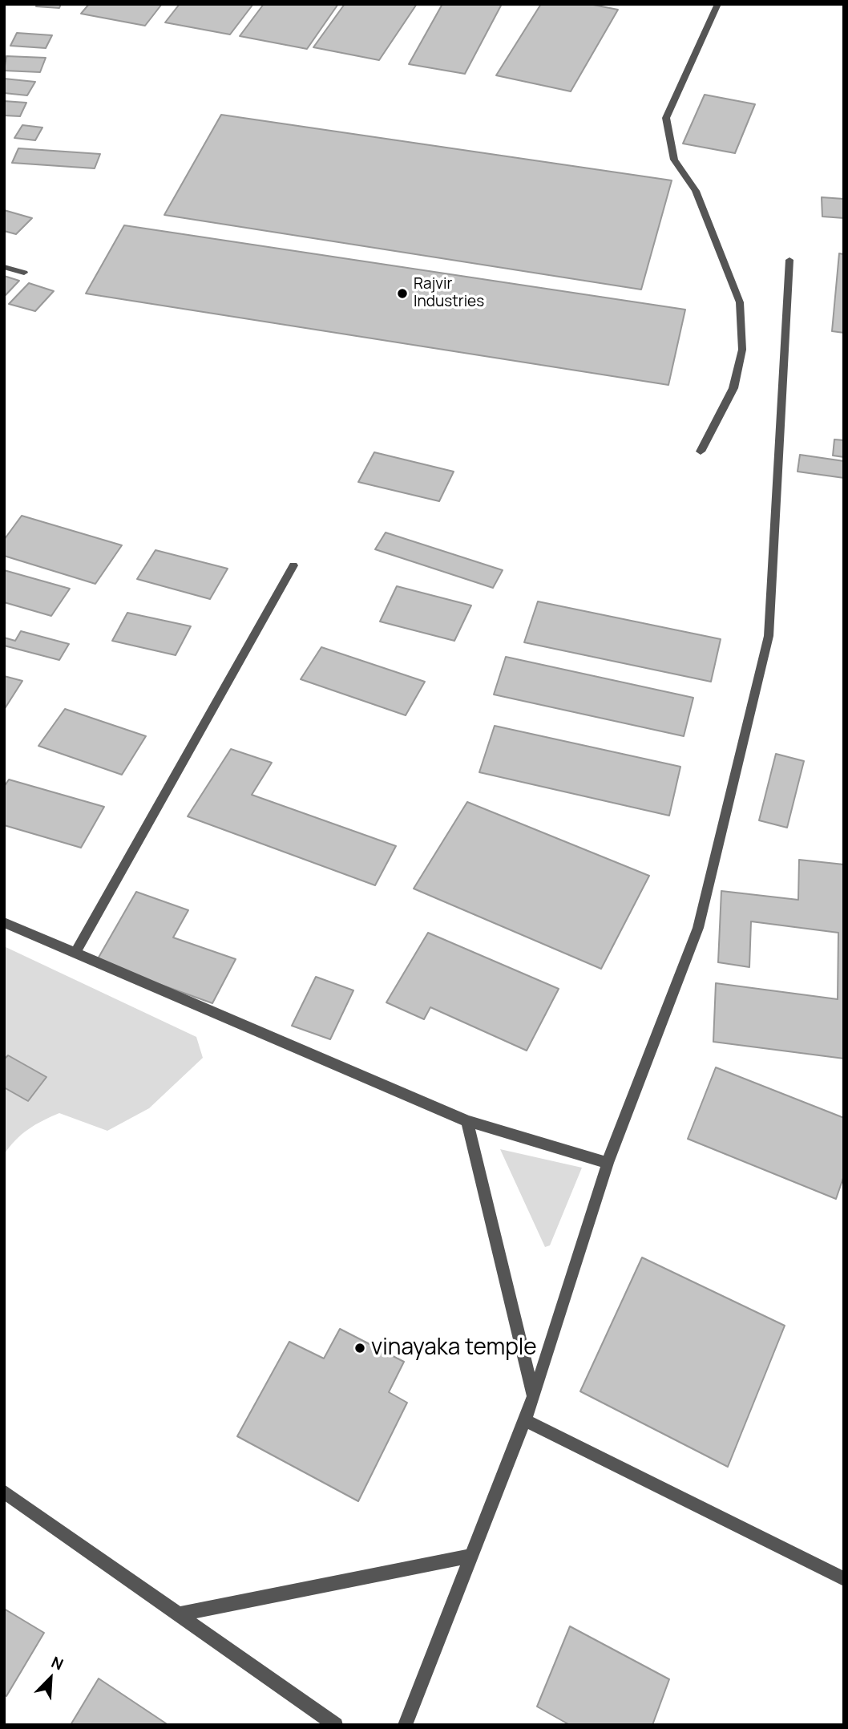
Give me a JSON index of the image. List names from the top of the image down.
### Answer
{
  "places": ["Rajvir Industries", "vinayaka temple"],
  "north": "top right"
}
